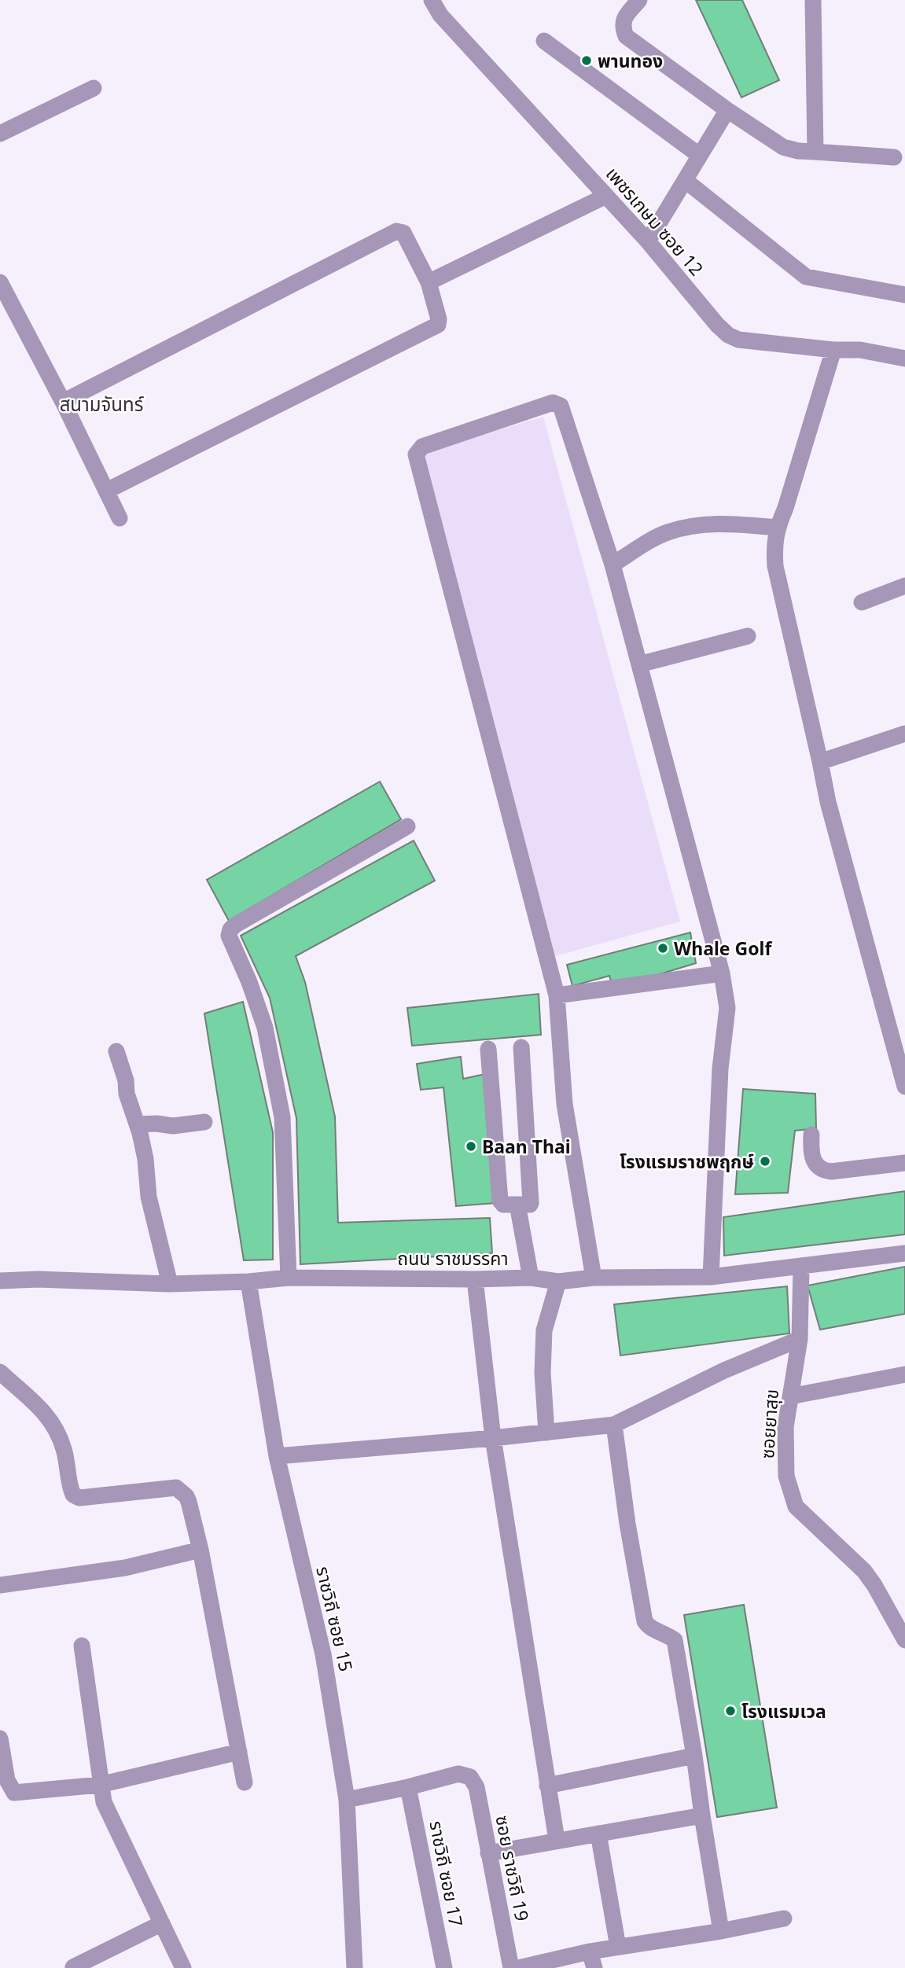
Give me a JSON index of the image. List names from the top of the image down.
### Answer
{
  "streets": {
    "street": [
      "เพชรเกษม ซอย 12",
      "ถนน ราชมรรคา",
      "ซอยยาสุข",
      "ราชวิถี ซอย 15",
      "ซอย ราชวิถี 19",
      "ราชวิถี ซอย 17"
    ]
  },
  "crossings": [
    ["ถนน ราชมรรคา", "ซอยยาสุข"],
    ["ถนน ราชมรรคา", "ราชวิถี ซอย 15"],
    ["ซอย ราชวิถี 19", "ราชวิถี ซอย 17"]
  ],
  "districts": ["สนามจันทร์"],
  "places": [
    "พานทอง",
    "Whale Golf",
    "Baan Thai",
    "โรงแรมราชพฤกษ์",
    "โรงแรมเวล"
  ]
}
